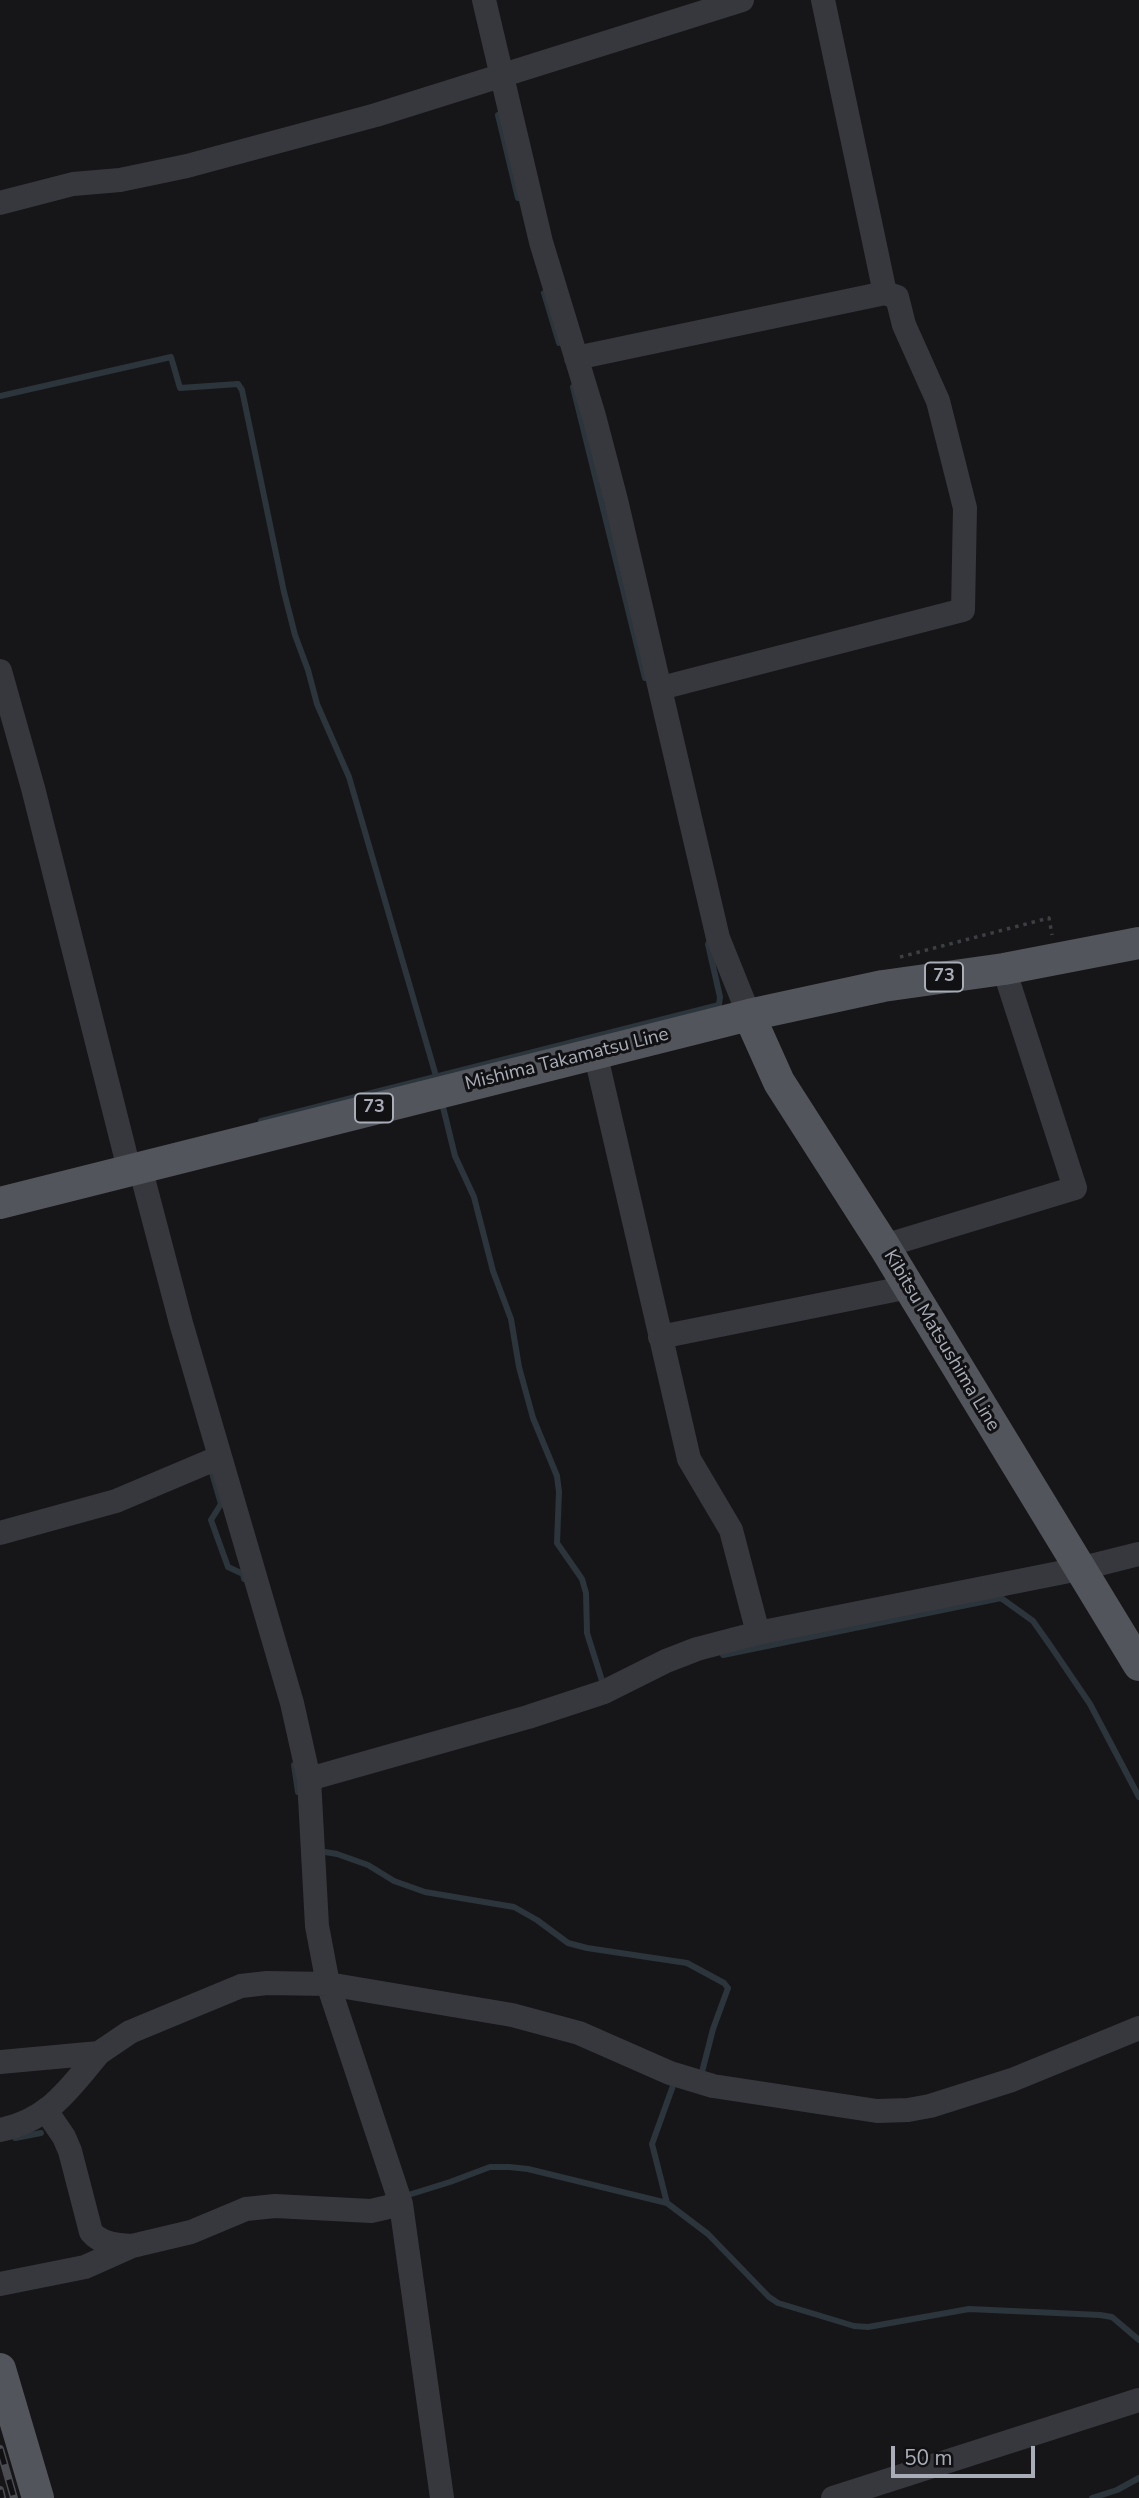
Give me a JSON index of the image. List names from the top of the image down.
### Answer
{
  "streets": {
    "main road": ["73", "Mishima Takamatsu Line", "Kibitsu Matsushima Line"]
  },
  "crossings": [
    ["Mishima Takamatsu Line", "Kibitsu Matsushima Line"]
  ],
  "scale_bar": "50 m"
}
